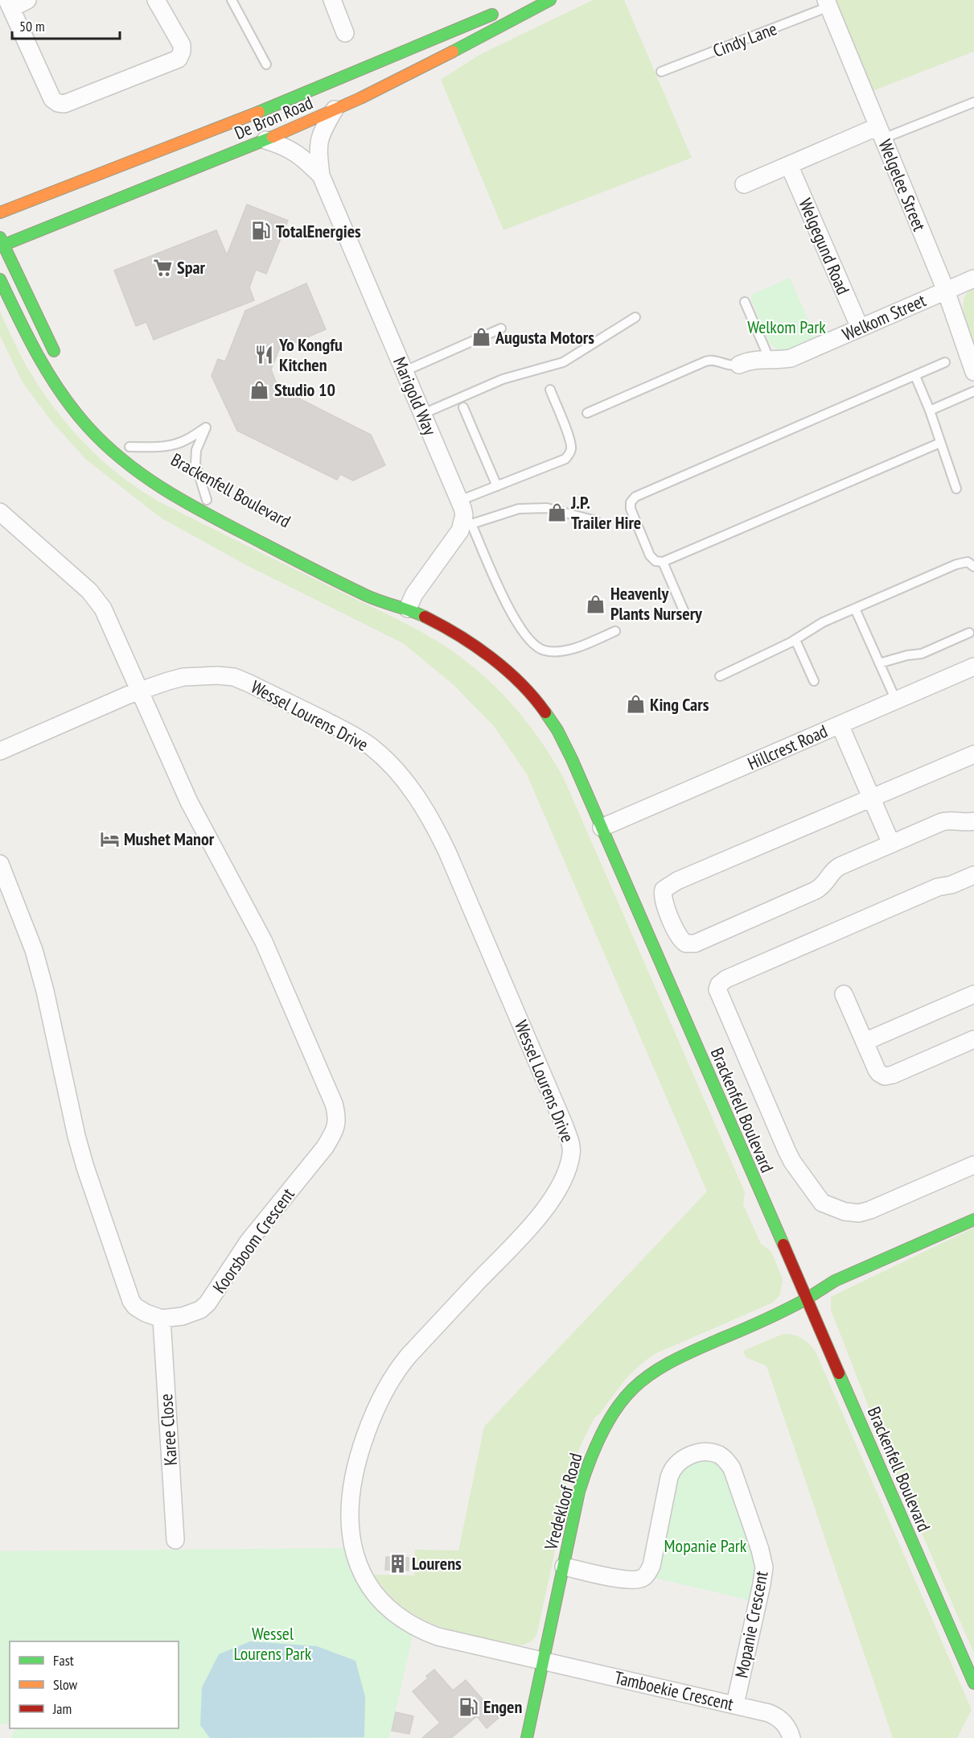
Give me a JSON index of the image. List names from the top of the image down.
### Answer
{
  "streets": {
    "main road": ["De Bron Road", "Brackenfell Boulevard", "Vredekloof Road"],
    "street": [
      "Welgelee Street",
      "Welgegund Road",
      "Welkom Street",
      "Marigold Way",
      "Wessel Lourens Drive",
      "Hillcrest Road",
      "Koorsboom Crescent",
      "Karee Close",
      "Mopanie Crescent",
      "Tamboekie Crescent"
    ],
    "lane": ["Cindy Lane"]
  },
  "crossings": [
    ["Cindy Lane", "Welgelee Street"],
    ["De Bron Road", "Marigold Way"],
    ["Welgelee Street", "Welkom Street"],
    ["Welgegund Road", "Welkom Street"],
    ["Brackenfell Boulevard", "Hillcrest Road"],
    ["Brackenfell Boulevard", "Vredekloof Road"],
    ["Wessel Lourens Drive", "Koorsboom Crescent"],
    ["Wessel Lourens Drive", "Vredekloof Road"],
    ["Wessel Lourens Drive", "Tamboekie Crescent"],
    ["Koorsboom Crescent", "Karee Close"],
    ["Vredekloof Road", "Mopanie Crescent"],
    ["Vredekloof Road", "Tamboekie Crescent"],
    ["Mopanie Crescent", "Tamboekie Crescent"]
  ],
  "parks": ["Welkom Park", "Mopanie Park", "Wessel Lourens Park"],
  "places": {
    "fuel station": ["TotalEnergies", "Engen"],
    "supermarket": ["Spar"],
    "shop": [
      "Augusta Motors",
      "Studio 10",
      "J.P. Trailer Hire",
      "Heavenly Plants Nursery",
      "King Cars"
    ],
    "restaurant": ["Yo Kongfu Kitchen"],
    "hotel": ["Mushet Manor"],
    "building": ["Lourens"]
  },
  "legend": ["Fast", "Slow", "Jam"],
  "scale_bar": "50 m"
}
